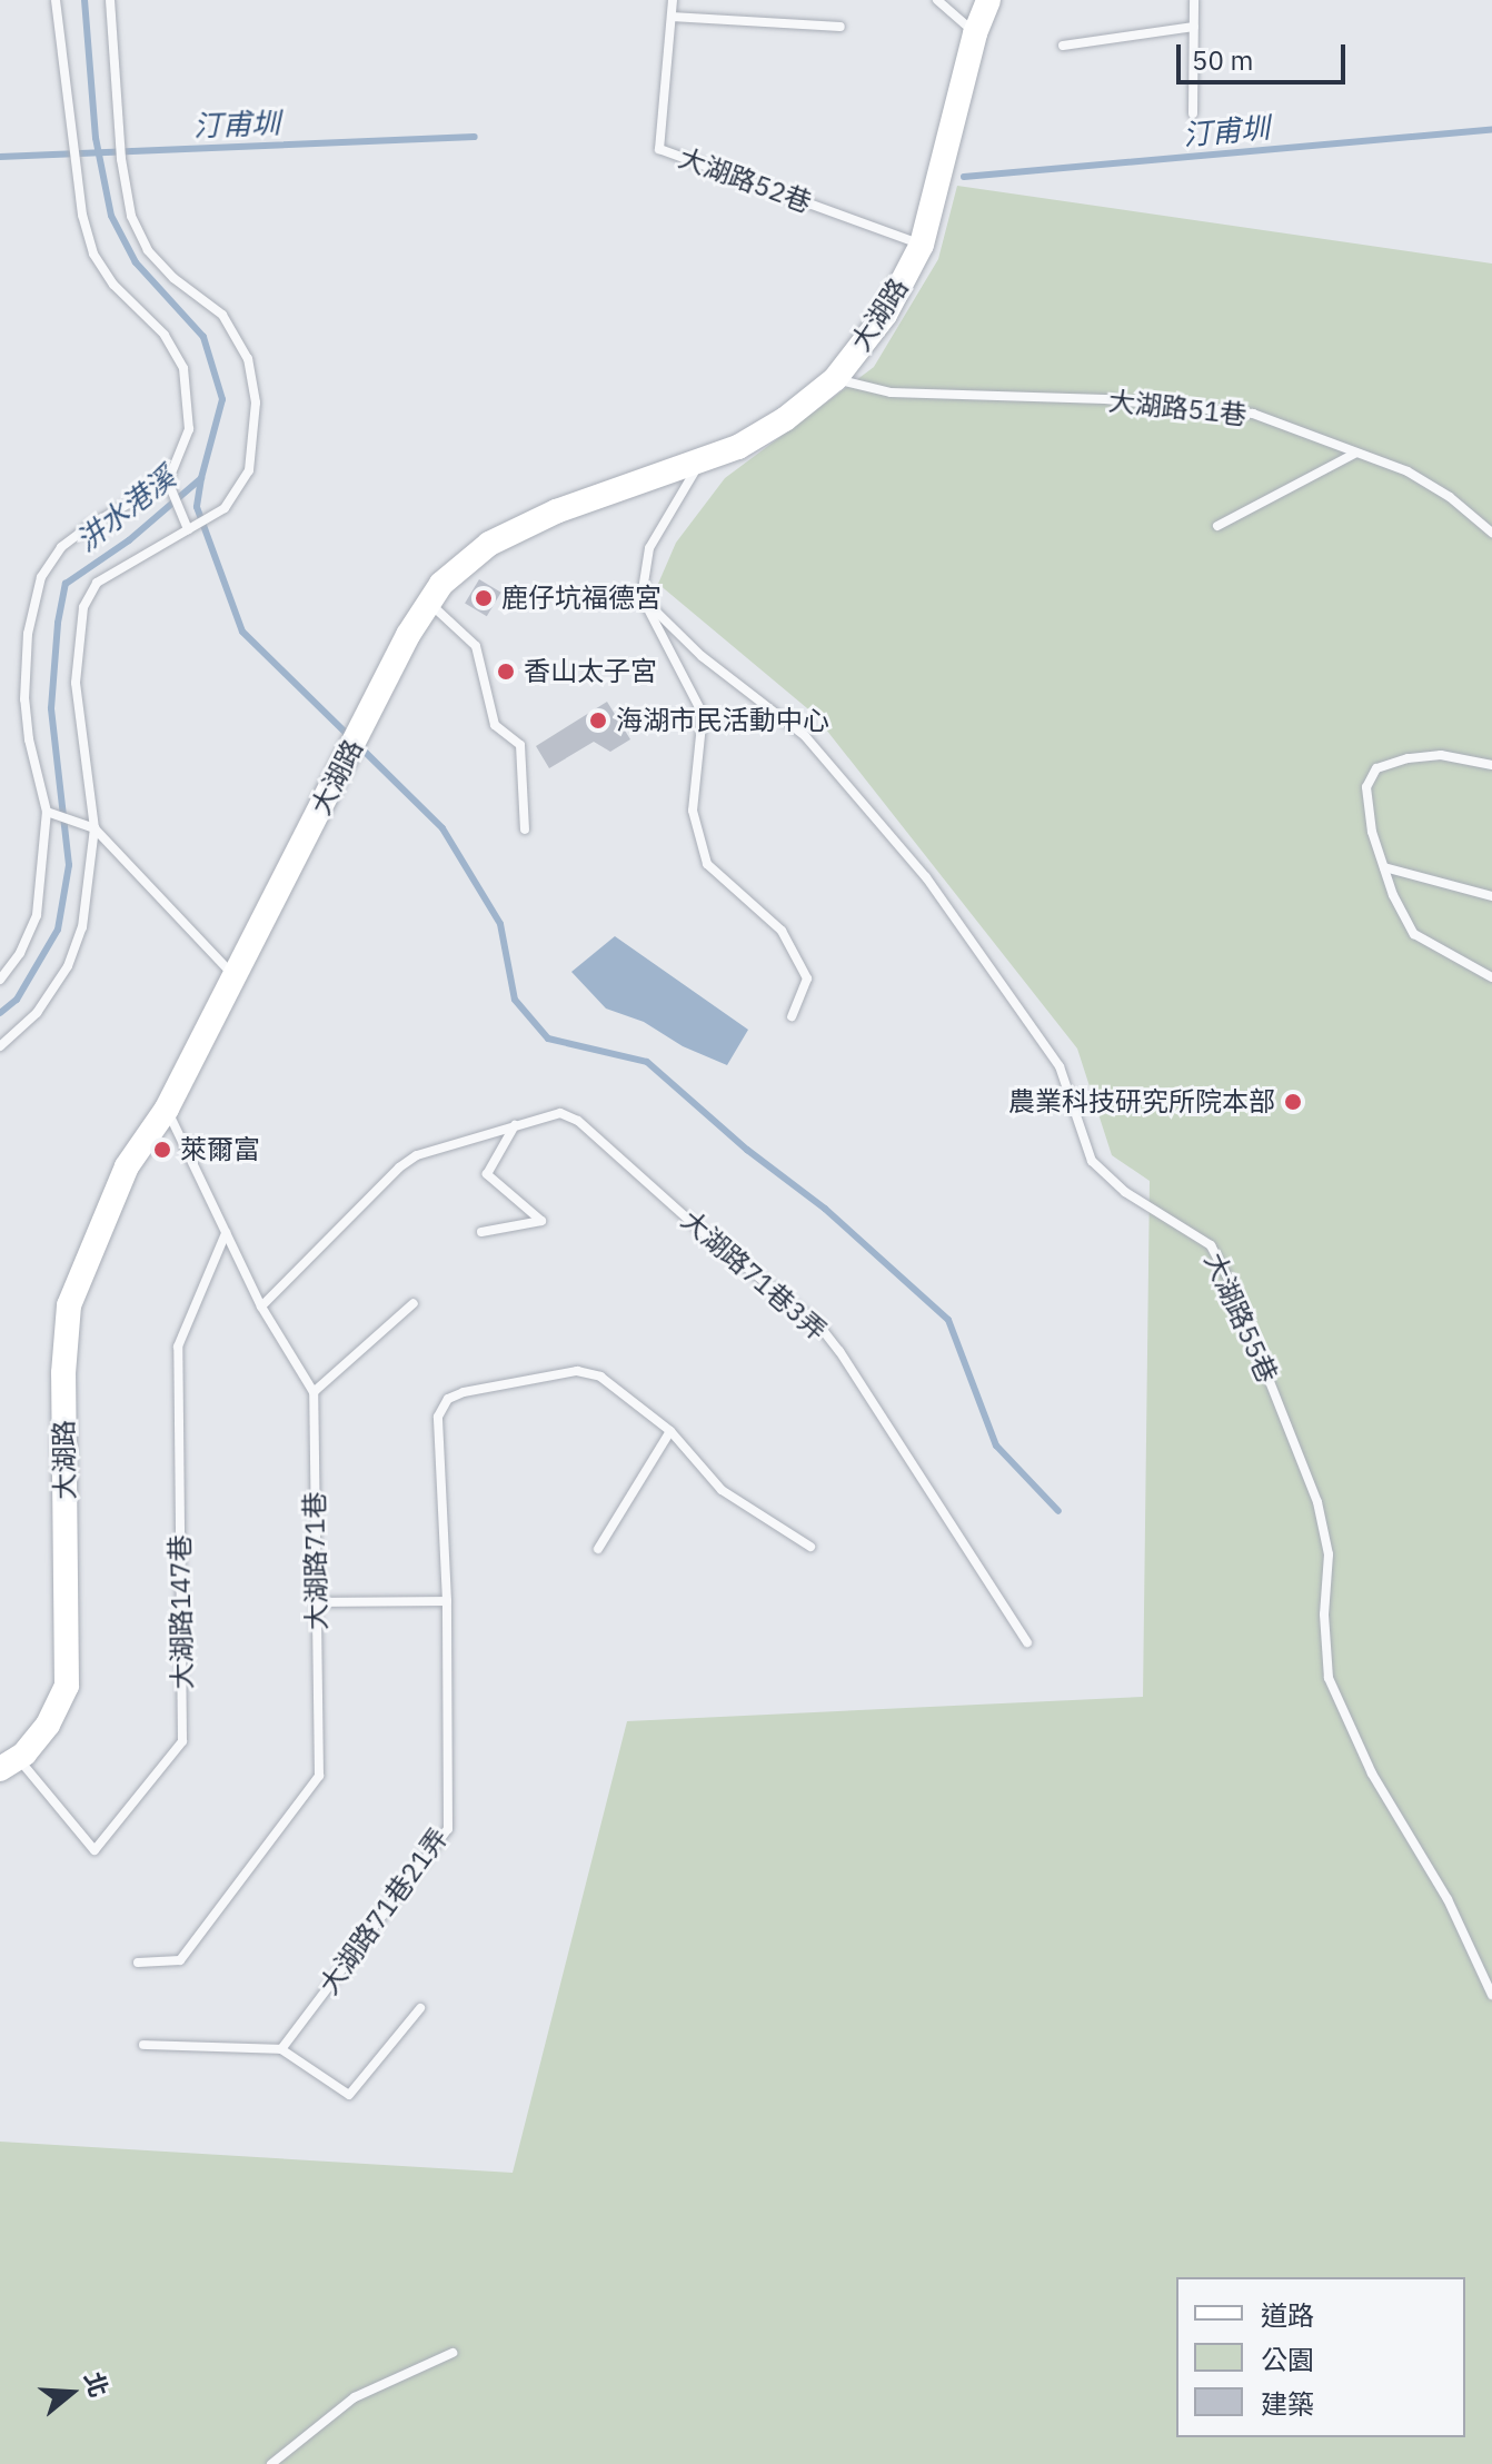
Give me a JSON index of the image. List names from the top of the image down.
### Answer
{
  "streets": {
    "street": ["大湖路"],
    "lane": [
      "大湖路52巷",
      "大湖路51巷",
      "大湖路71巷3弄",
      "大湖路55巷",
      "大湖路71巷",
      "大湖路147巷",
      "大湖路71巷21弄"
    ]
  },
  "crossings": [
    ["大湖路52巷", "大湖路"],
    ["大湖路", "大湖路51巷"],
    ["大湖路", "大湖路147巷"]
  ],
  "water": ["汀甫圳", "汫水港溪"],
  "places": [
    "鹿仔坑福德宮",
    "香山太子宮",
    "海湖市民活動中心",
    "農業科技研究所院本部",
    "萊爾富"
  ],
  "legend": ["道路", "公園", "建築"],
  "scale_bar": "50 m",
  "north": "right"
}
